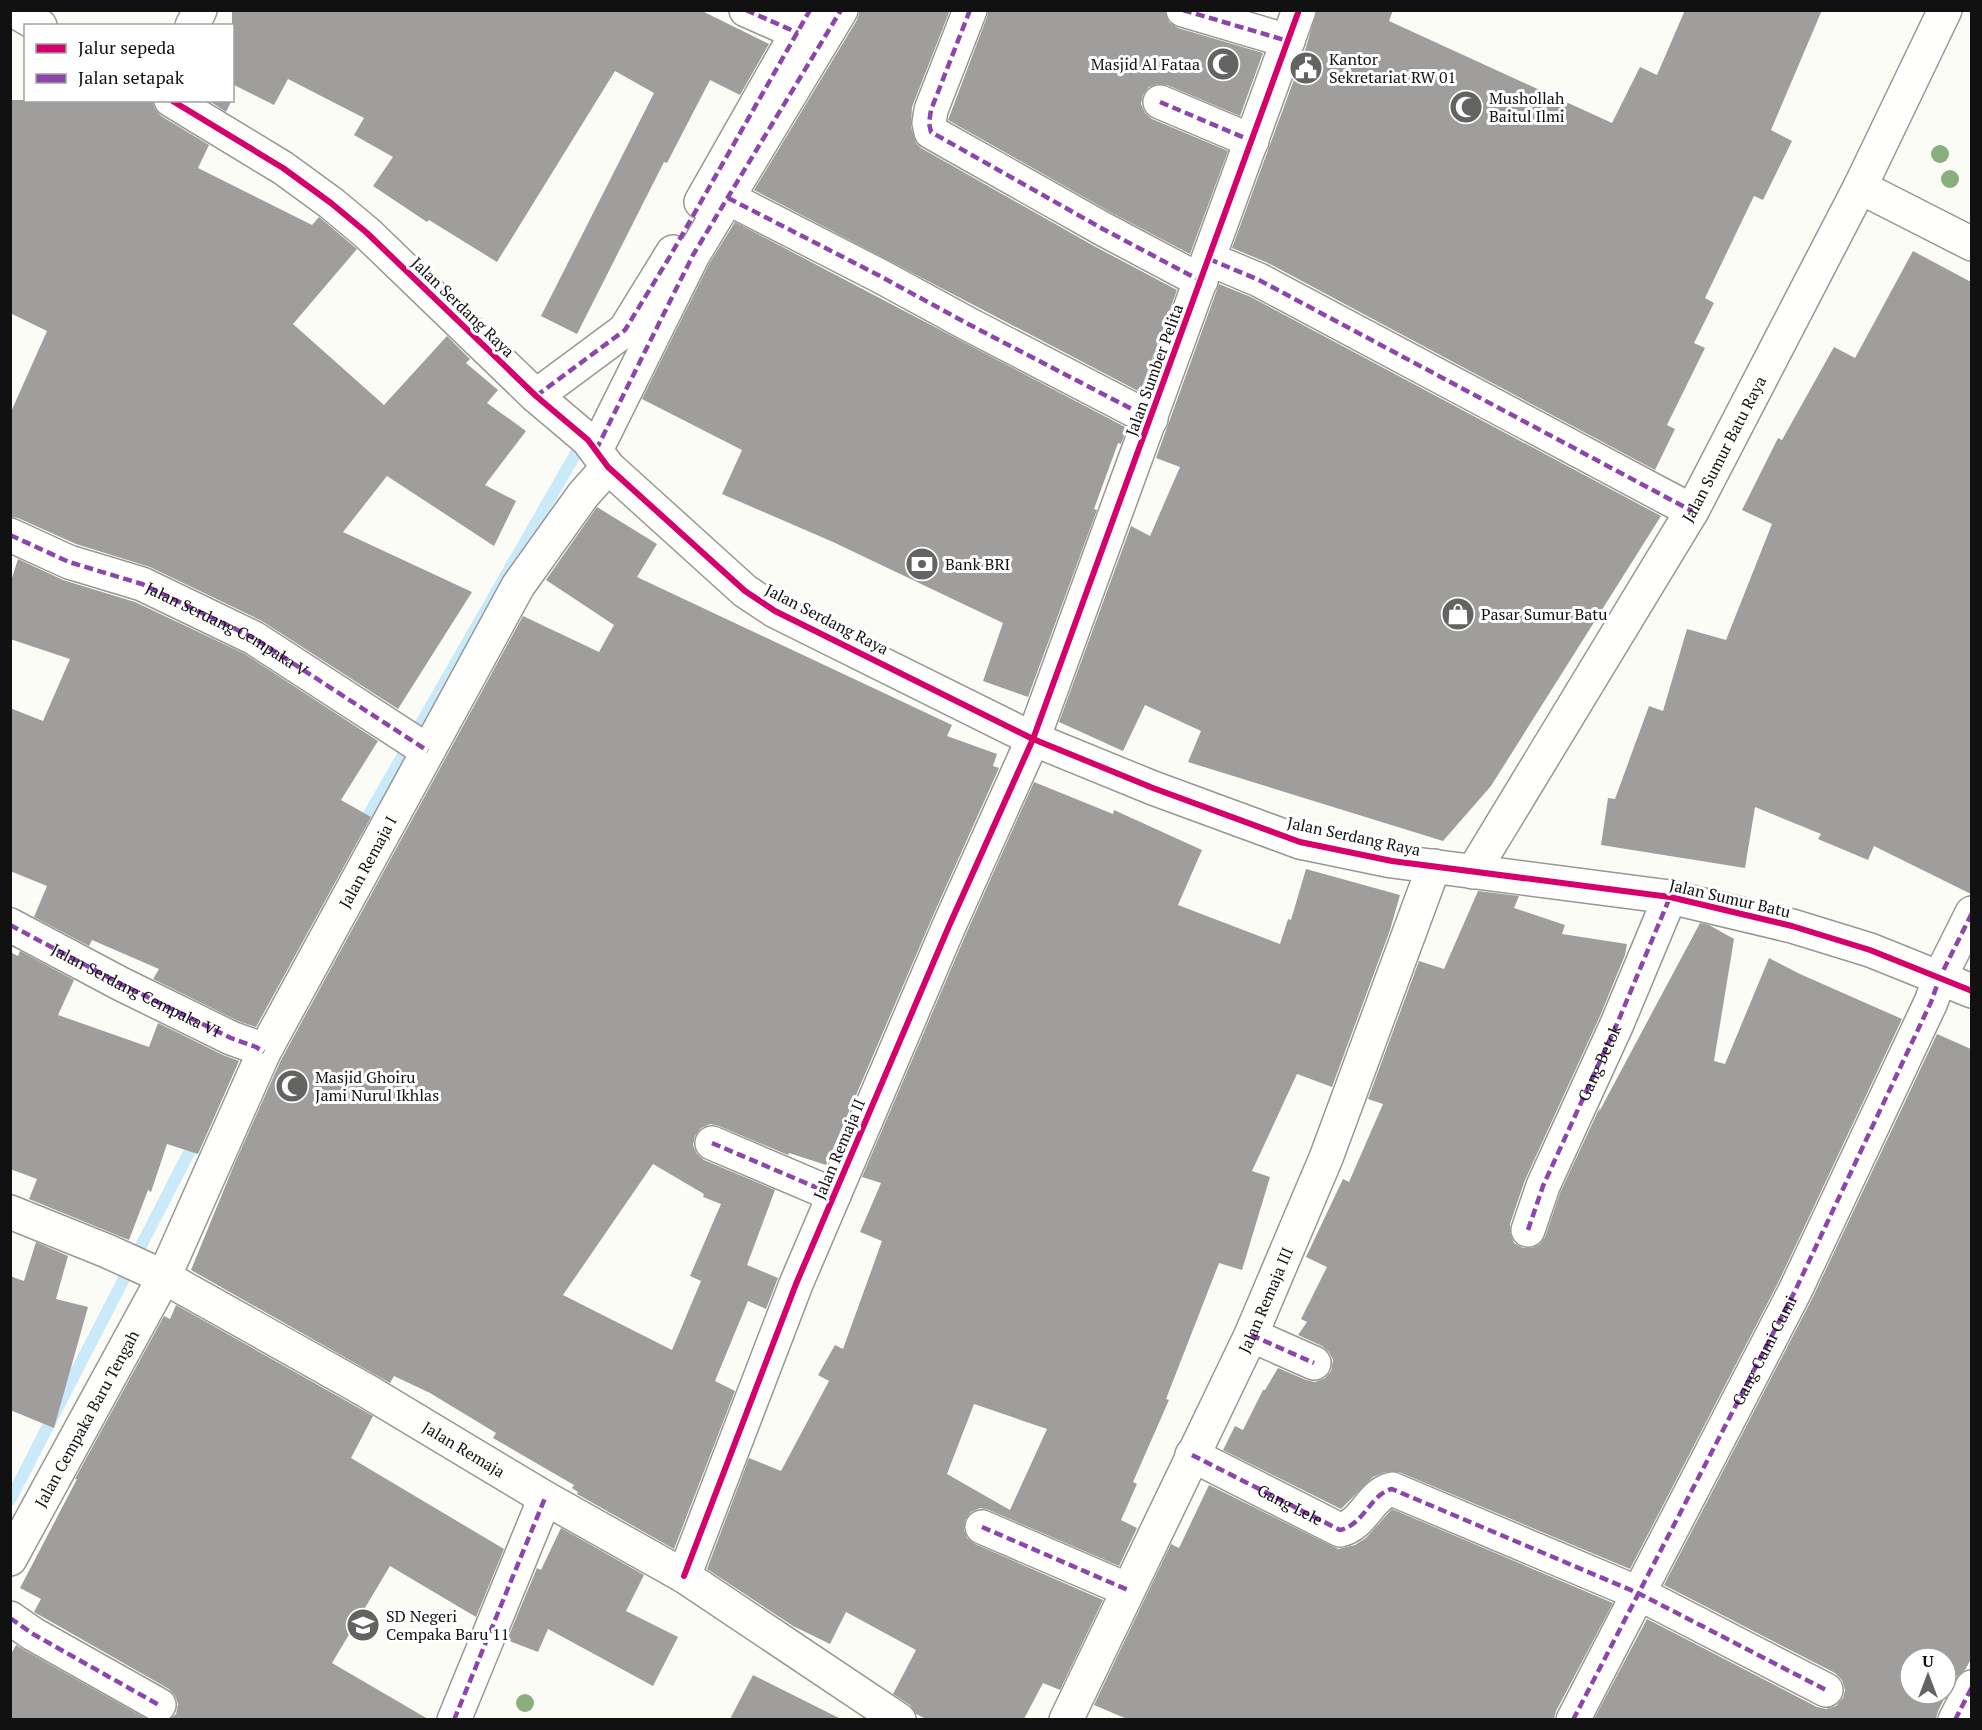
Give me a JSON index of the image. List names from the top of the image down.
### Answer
{
  "streets": {
    "street": [
      "Jalan Serdang Raya",
      "Jalan Sumber Pelita",
      "Jalan Sumur Batu Raya",
      "Jalan Serdang Cempaka V",
      "Jalan Remaja I",
      "Jalan Sumur Batu",
      "Jalan Serdang Cempaka VI",
      "Gang Betok",
      "Jalan Remaja II",
      "Jalan Remaja III",
      "Gang Cumi Cumi",
      "Jalan Cempaka Baru Tengah",
      "Jalan Remaja",
      "Gang Lele"
    ]
  },
  "crossings": [
    ["Jalan Serdang Raya", "Jalan Sumber Pelita"],
    ["Jalan Serdang Raya", "Jalan Sumur Batu Raya"],
    ["Jalan Serdang Raya", "Jalan Remaja I"],
    ["Jalan Serdang Raya", "Jalan Sumur Batu"],
    ["Jalan Serdang Raya", "Jalan Remaja II"],
    ["Jalan Serdang Raya", "Jalan Remaja III"],
    ["Jalan Sumber Pelita", "Jalan Remaja II"],
    ["Jalan Sumur Batu Raya", "Jalan Sumur Batu"],
    ["Jalan Serdang Cempaka V", "Jalan Remaja I"],
    ["Jalan Remaja I", "Jalan Serdang Cempaka VI"],
    ["Jalan Remaja I", "Jalan Cempaka Baru Tengah"],
    ["Jalan Remaja I", "Jalan Remaja"],
    ["Jalan Sumur Batu", "Gang Betok"],
    ["Jalan Sumur Batu", "Gang Cumi Cumi"],
    ["Jalan Remaja II", "Jalan Remaja"],
    ["Jalan Remaja III", "Gang Lele"],
    ["Gang Cumi Cumi", "Gang Lele"],
    ["Jalan Cempaka Baru Tengah", "Jalan Remaja"]
  ],
  "places": {
    "mosque": ["Masjid Al Fataa", "Mushollah Baitul Ilmi", "Masjid Ghoiru Jami Nurul Ikhlas"],
    "public building": ["Kantor Sekretariat RW 01"],
    "bank": ["Bank BRI"],
    "shop": ["Pasar Sumur Batu"],
    "school or university": ["SD Negeri Cempaka Baru 11"]
  },
  "legend": ["Jalur sepeda", "Jalan setapak"],
  "north": "top"
}
